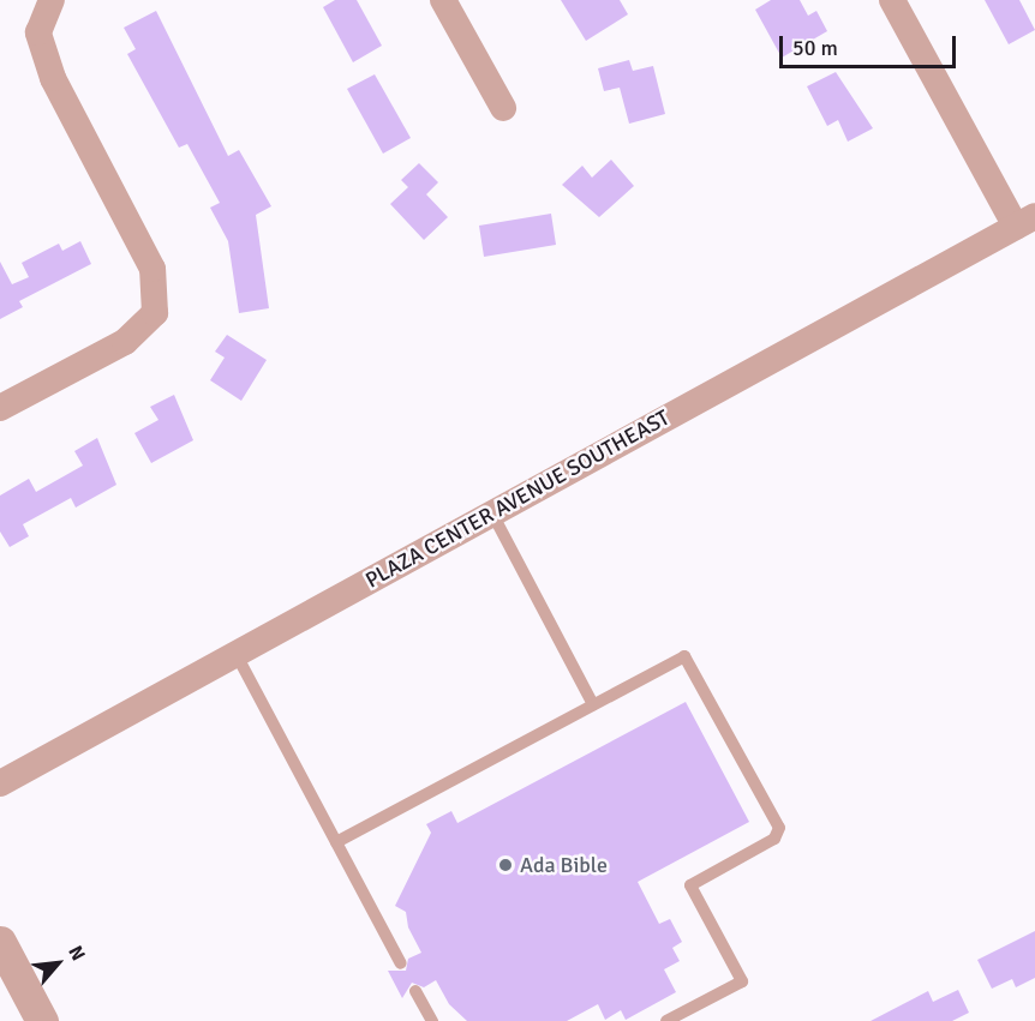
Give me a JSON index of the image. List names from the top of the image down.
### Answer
{
  "streets": {
    "street": ["PLAZA CENTER AVENUE SOUTHEAST"]
  },
  "places": ["Ada Bible"],
  "scale_bar": "50 m",
  "north": "top right"
}
